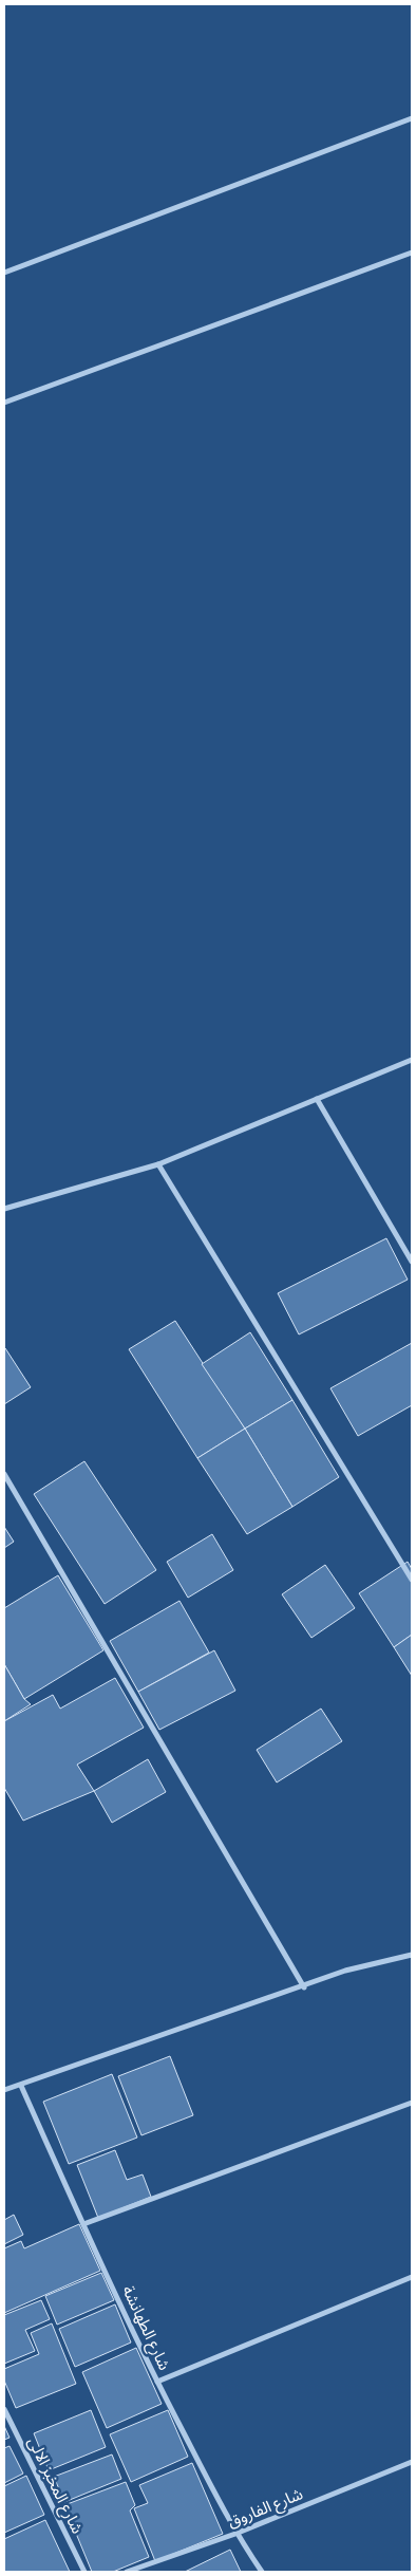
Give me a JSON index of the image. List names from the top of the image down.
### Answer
{
  "streets": {
    "street": ["شارع الطهانشة", "شارع المخبز الالى", "شارع الفاروق"]
  },
  "crossings": [
    ["شارع الطهانشة", "شارع الفاروق"]
  ]
}
